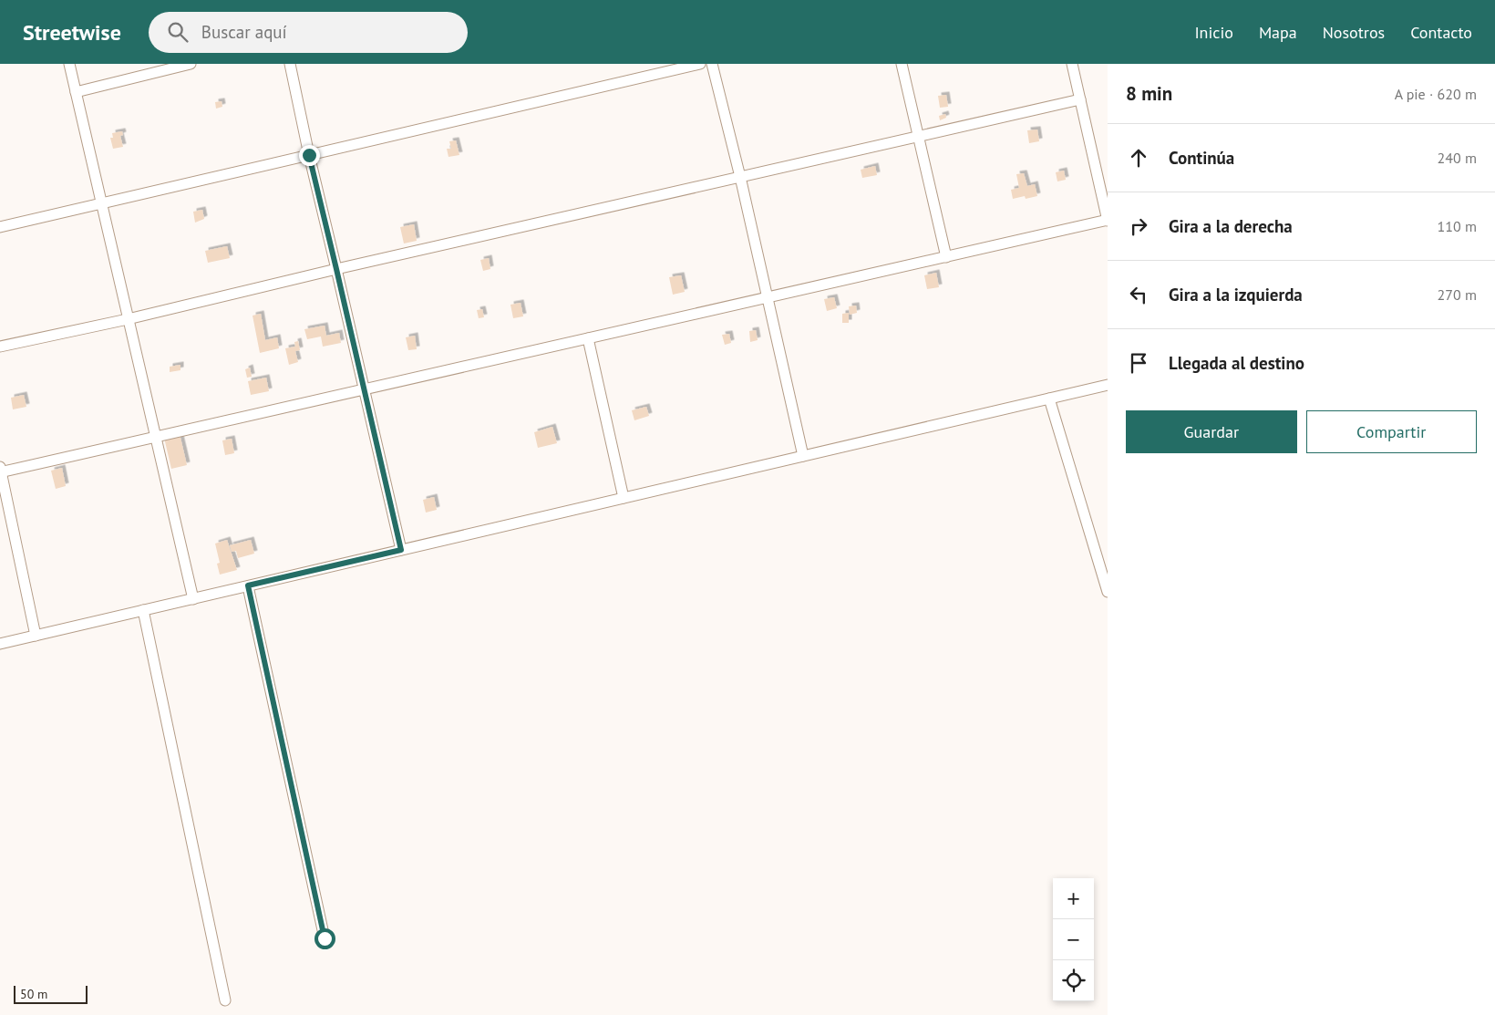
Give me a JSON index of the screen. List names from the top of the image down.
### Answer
{
  "scale_bar": "50 m",
  "page": {
    "header": "Streetwise",
    "search": "Buscar aquí",
    "nav": [
      "Inicio",
      "Mapa",
      "Nosotros",
      "Contacto"
    ],
    "heading": ["8 min", "A pie · 620 m"],
    "list": [
      ["Continúa", "240 m"],
      ["Gira a la derecha", "110 m"],
      ["Gira a la izquierda", "270 m"],
      "Llegada al destino"
    ],
    "buttons": ["Guardar", "Compartir"],
    "map_buttons": ["+", "−"],
    "scale": "50 m"
  }
}
